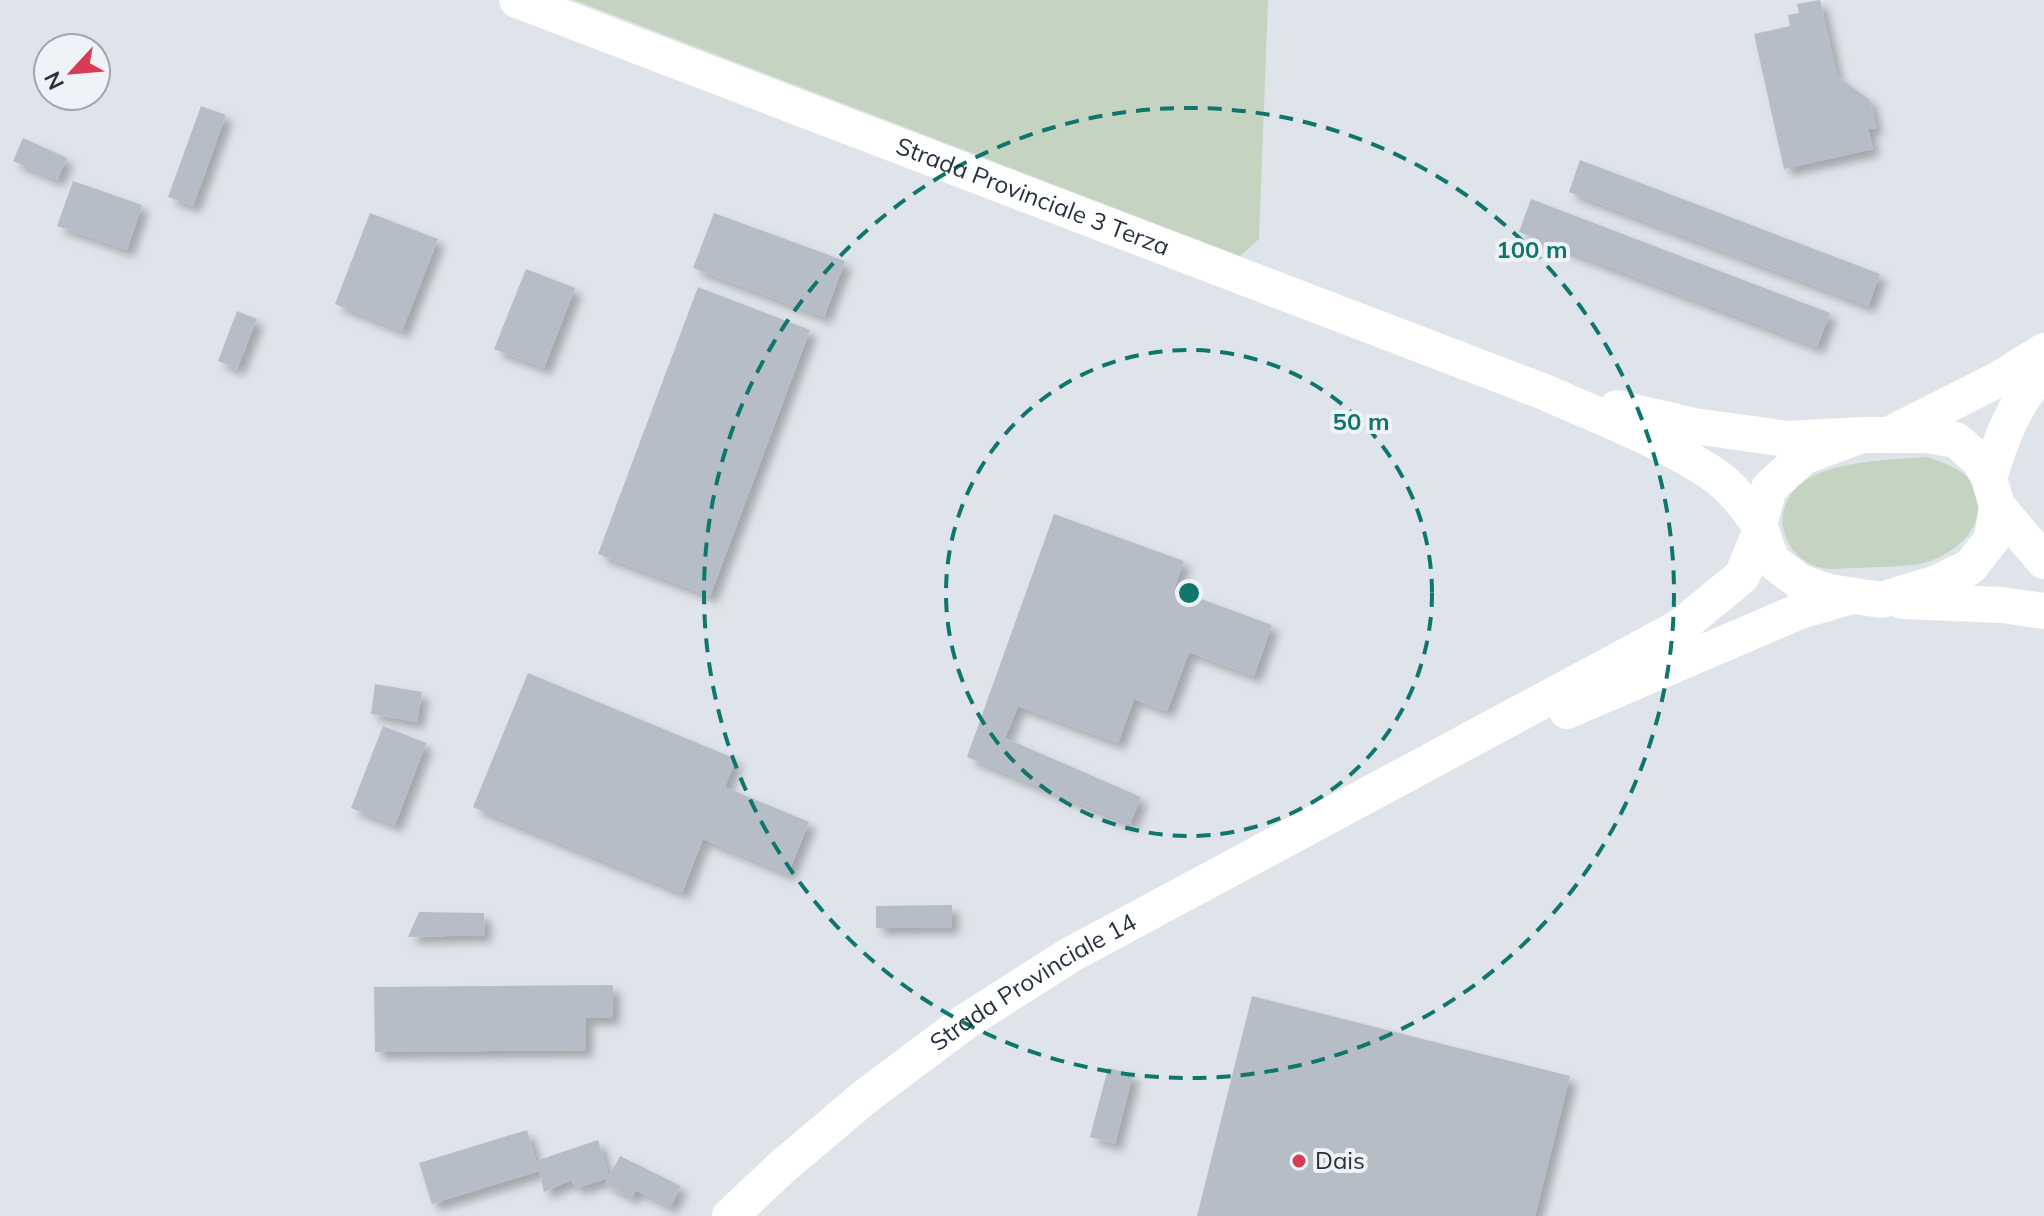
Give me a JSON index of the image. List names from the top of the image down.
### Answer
{
  "streets": {
    "main road": ["Strada Provinciale 3 Terza", "Strada Provinciale 14"]
  },
  "places": ["Dais"],
  "north": "bottom left",
  "rings": ["100 m", "50 m"]
}
